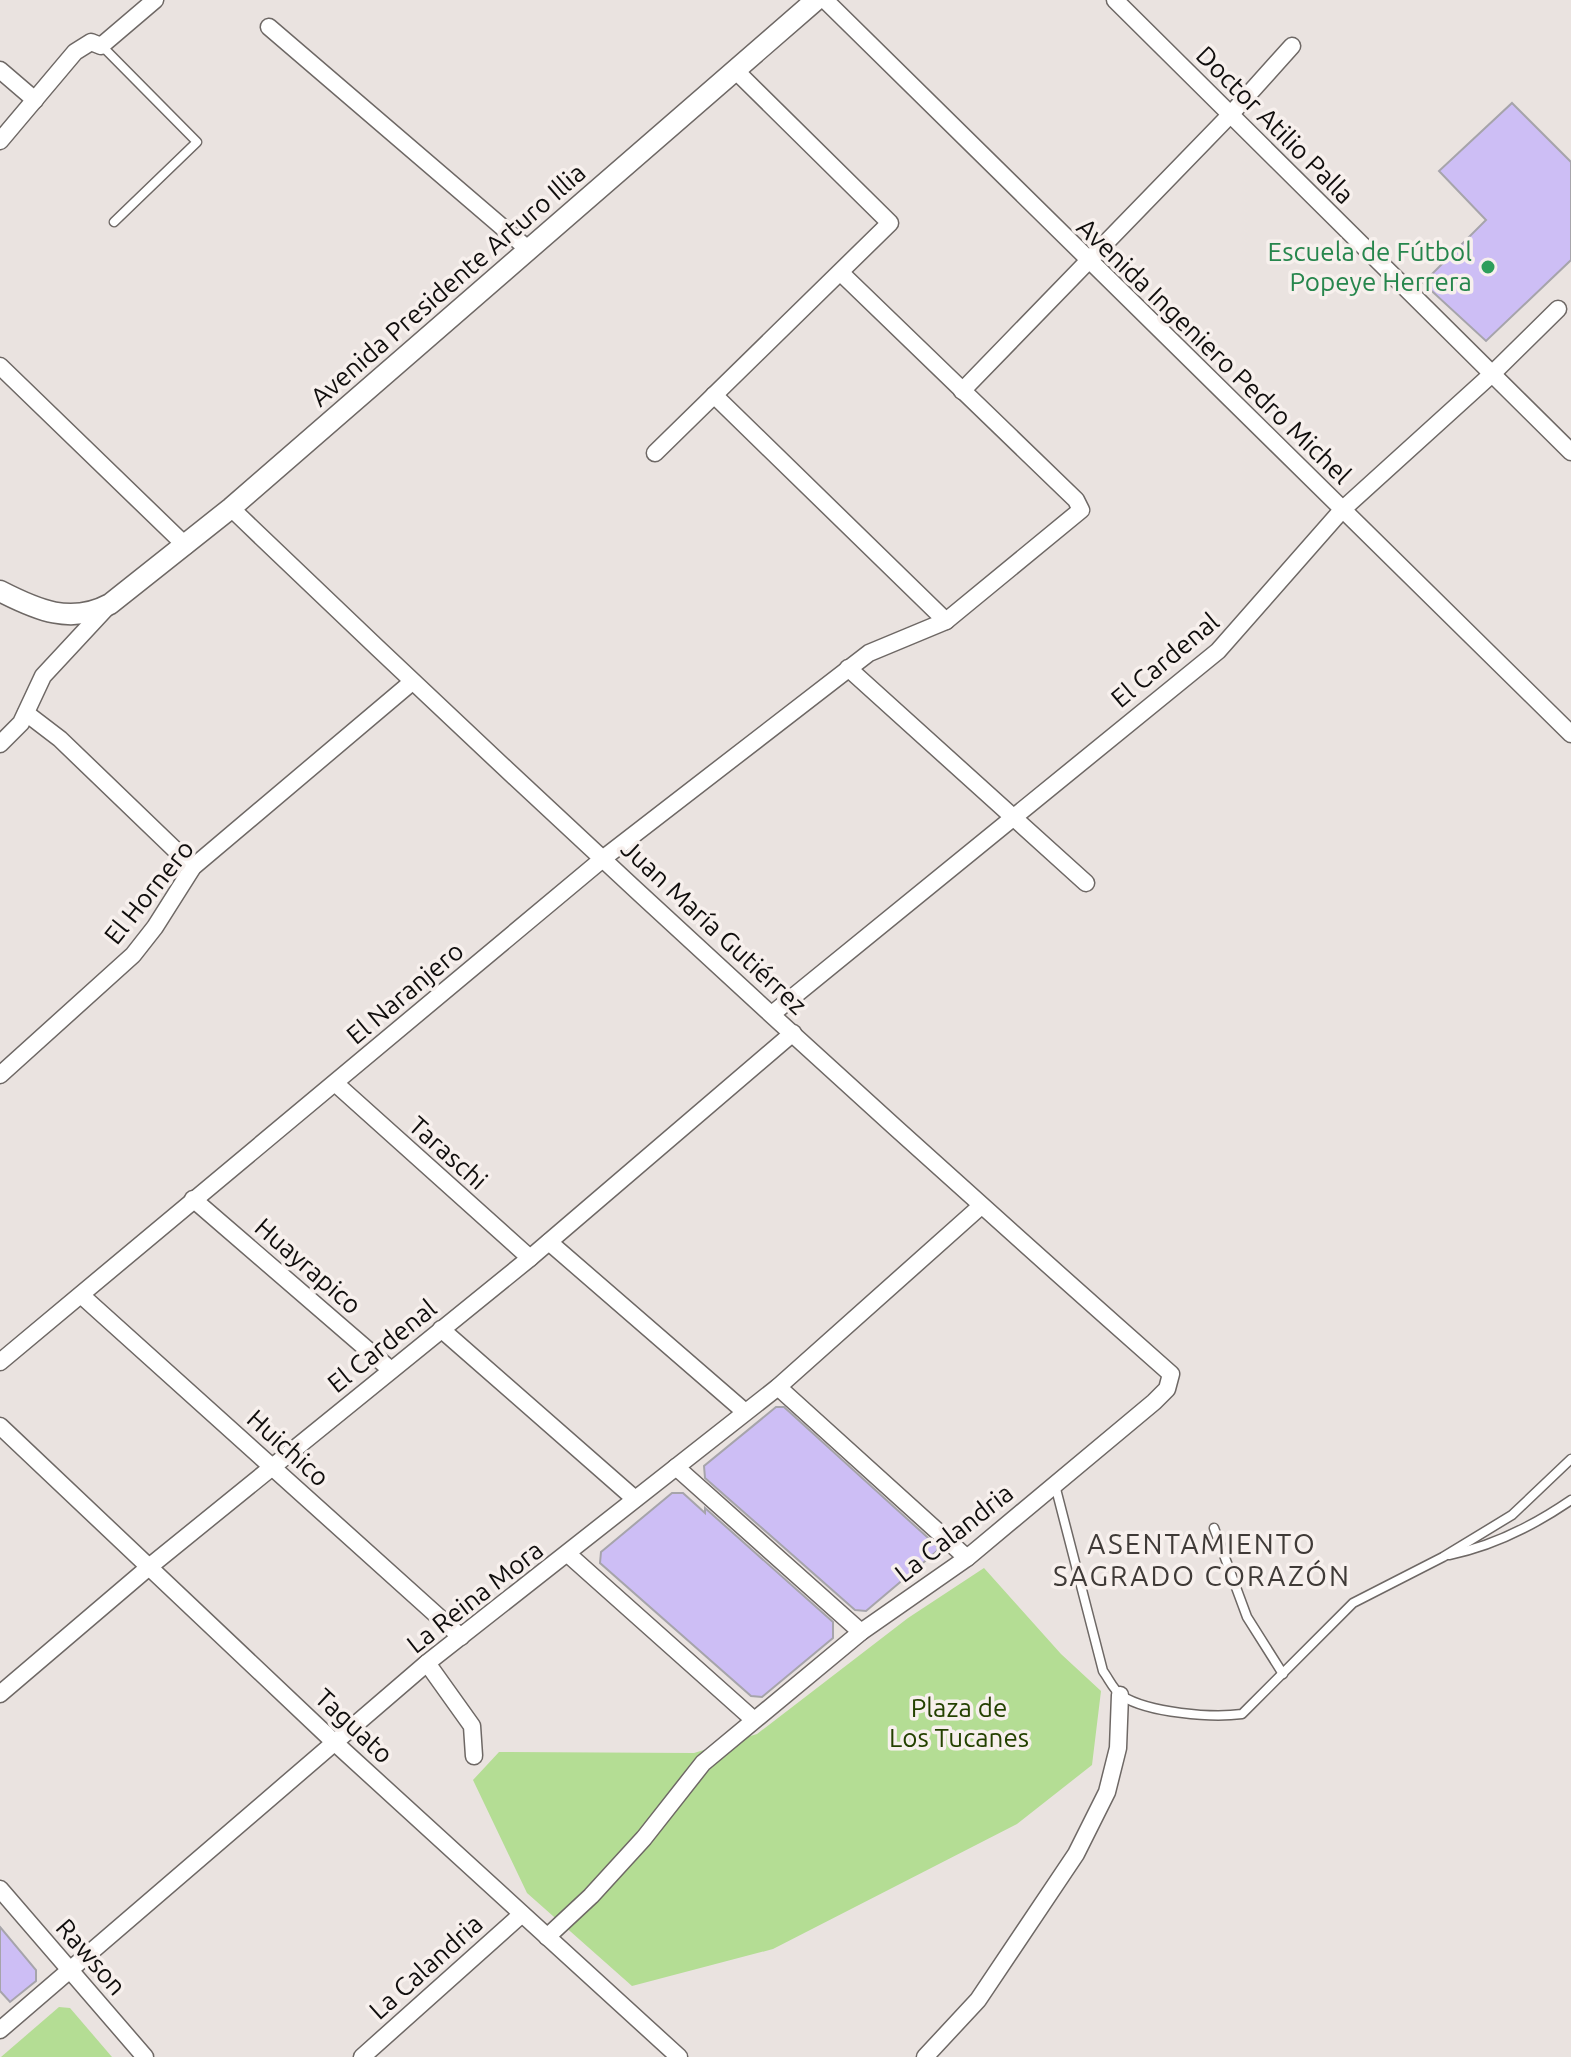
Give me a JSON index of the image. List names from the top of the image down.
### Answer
{
  "streets": {
    "street": [
      "Doctor Atilio Palla",
      "Avenida Presidente Arturo Illia",
      "Avenida Ingeniero Pedro Michel",
      "El Cardenal",
      "El Hornero",
      "Juan María Gutiérrez",
      "El Naranjero",
      "Taraschi",
      "Huayrapico",
      "Huichico",
      "La Calandria",
      "La Reina Mora",
      "Taguato",
      "Rawson"
    ]
  },
  "crossings": [
    ["Doctor Atilio Palla", "El Cardenal"],
    ["Avenida Presidente Arturo Illia", "Juan María Gutiérrez"],
    ["Avenida Ingeniero Pedro Michel", "El Cardenal"],
    ["El Cardenal", "Juan María Gutiérrez"],
    ["El Cardenal", "Taraschi"],
    ["El Cardenal", "Huayrapico"],
    ["El Cardenal", "Huichico"],
    ["El Cardenal", "Taguato"],
    ["El Hornero", "Juan María Gutiérrez"],
    ["Juan María Gutiérrez", "El Naranjero"],
    ["Juan María Gutiérrez", "La Calandria"],
    ["Juan María Gutiérrez", "La Reina Mora"],
    ["El Naranjero", "Taraschi"],
    ["El Naranjero", "Huayrapico"],
    ["El Naranjero", "Huichico"],
    ["Huichico", "La Reina Mora"],
    ["La Calandria", "Taguato"],
    ["La Reina Mora", "Taguato"],
    ["La Reina Mora", "Rawson"]
  ],
  "districts": ["ASENTAMIENTO SAGRADO CORAZÓN"],
  "parks": ["Plaza de Los Tucanes"],
  "places": ["Escuela de Fútbol Popeye Herrera"]
}
